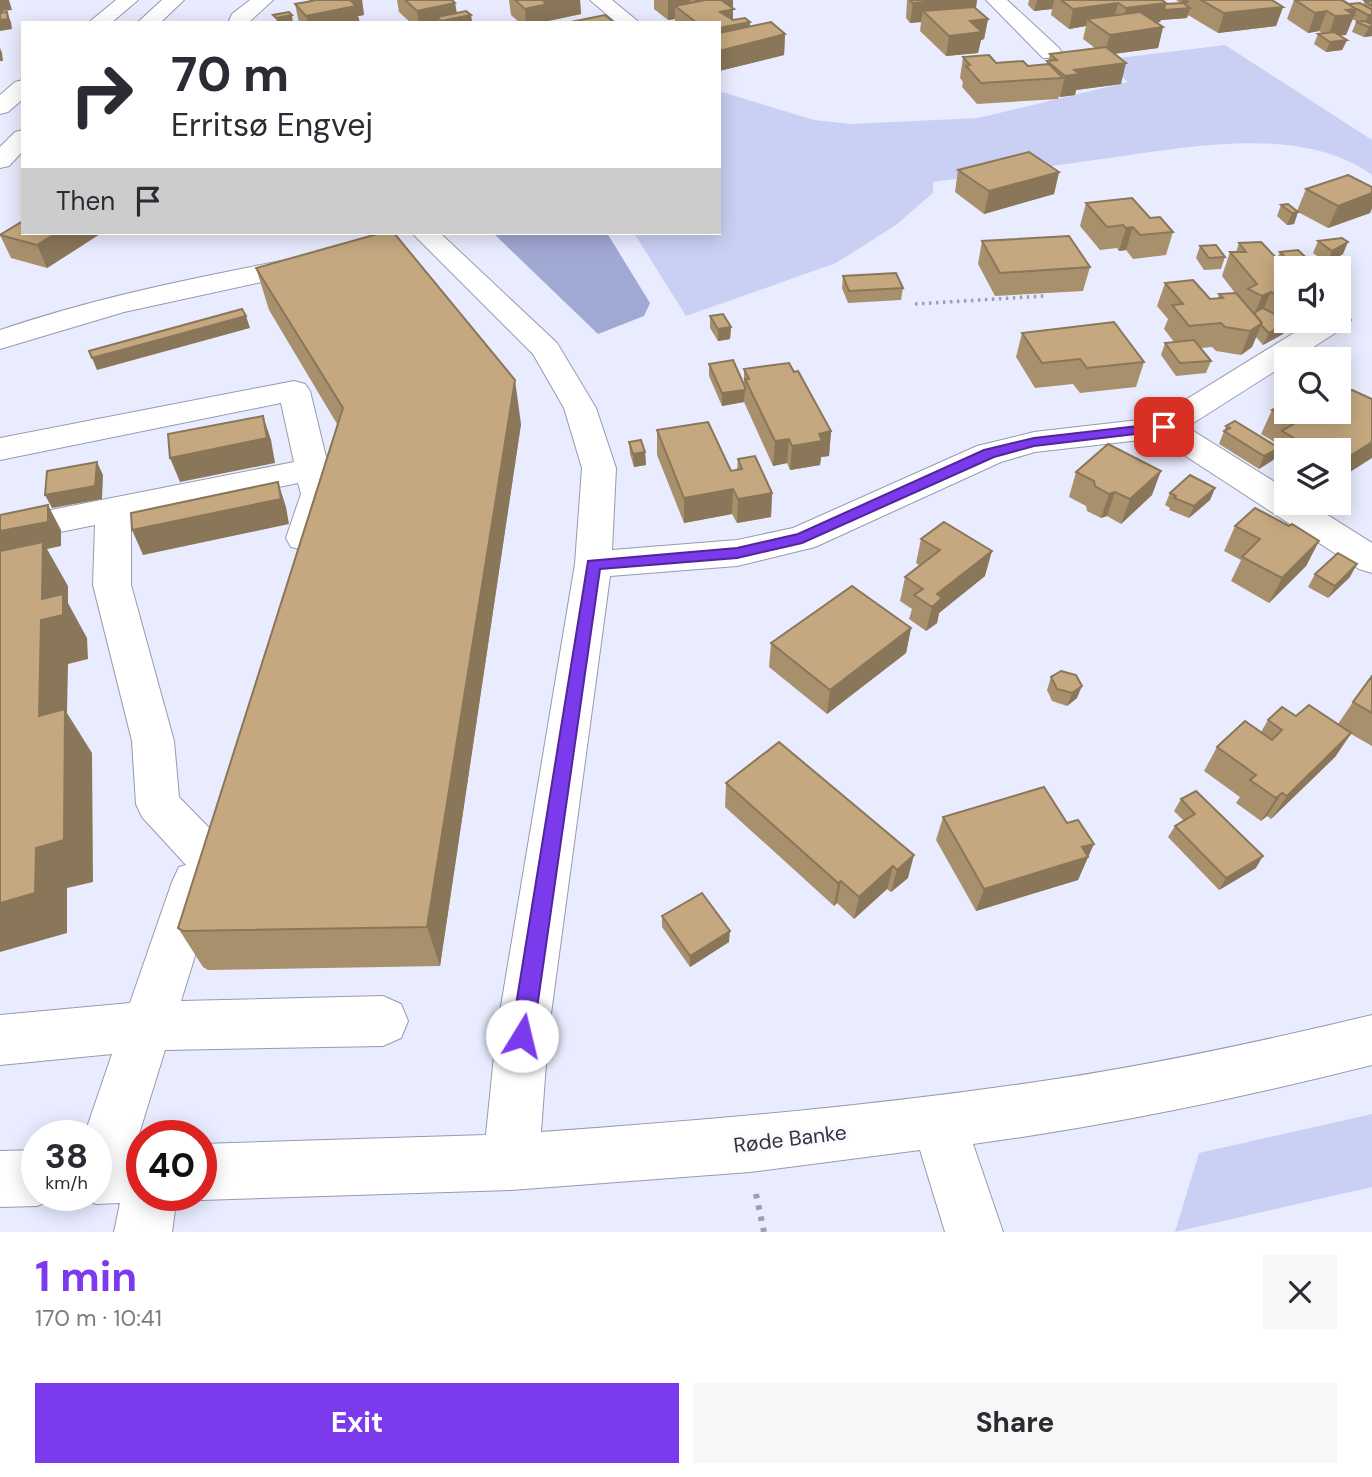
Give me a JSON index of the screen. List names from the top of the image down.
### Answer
{
  "streets": {
    "street": ["Røde Banke"]
  },
  "page": {
    "turn": ["70 m", "Erritsø Engvej"],
    "then": "Then",
    "speed": "38 km/h",
    "limit": "40",
    "heading": ["1 min", "170 m · 10:41"],
    "buttons": ["Exit", "Share"]
  }
}
